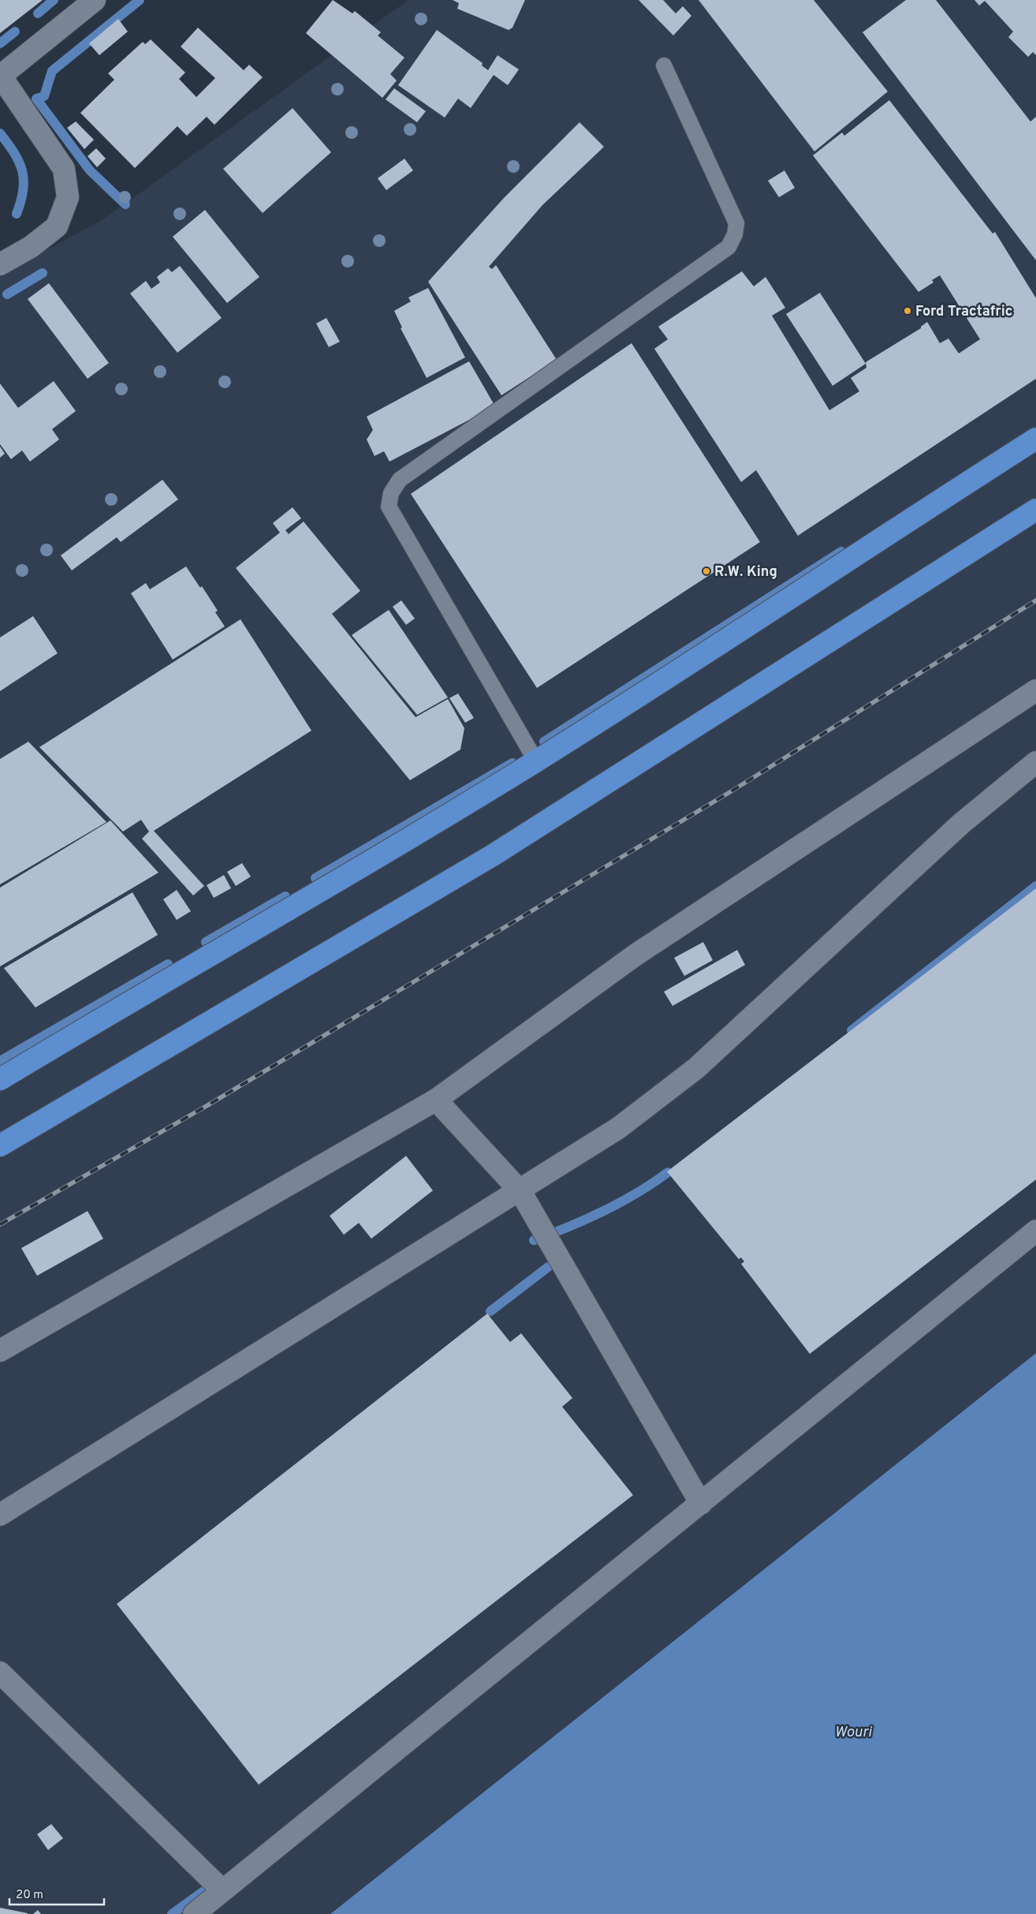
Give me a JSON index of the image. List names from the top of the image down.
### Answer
{
  "water": ["Wouri"],
  "places": ["Ford Tractafric", "R.W. King"],
  "scale_bar": "20 m"
}
